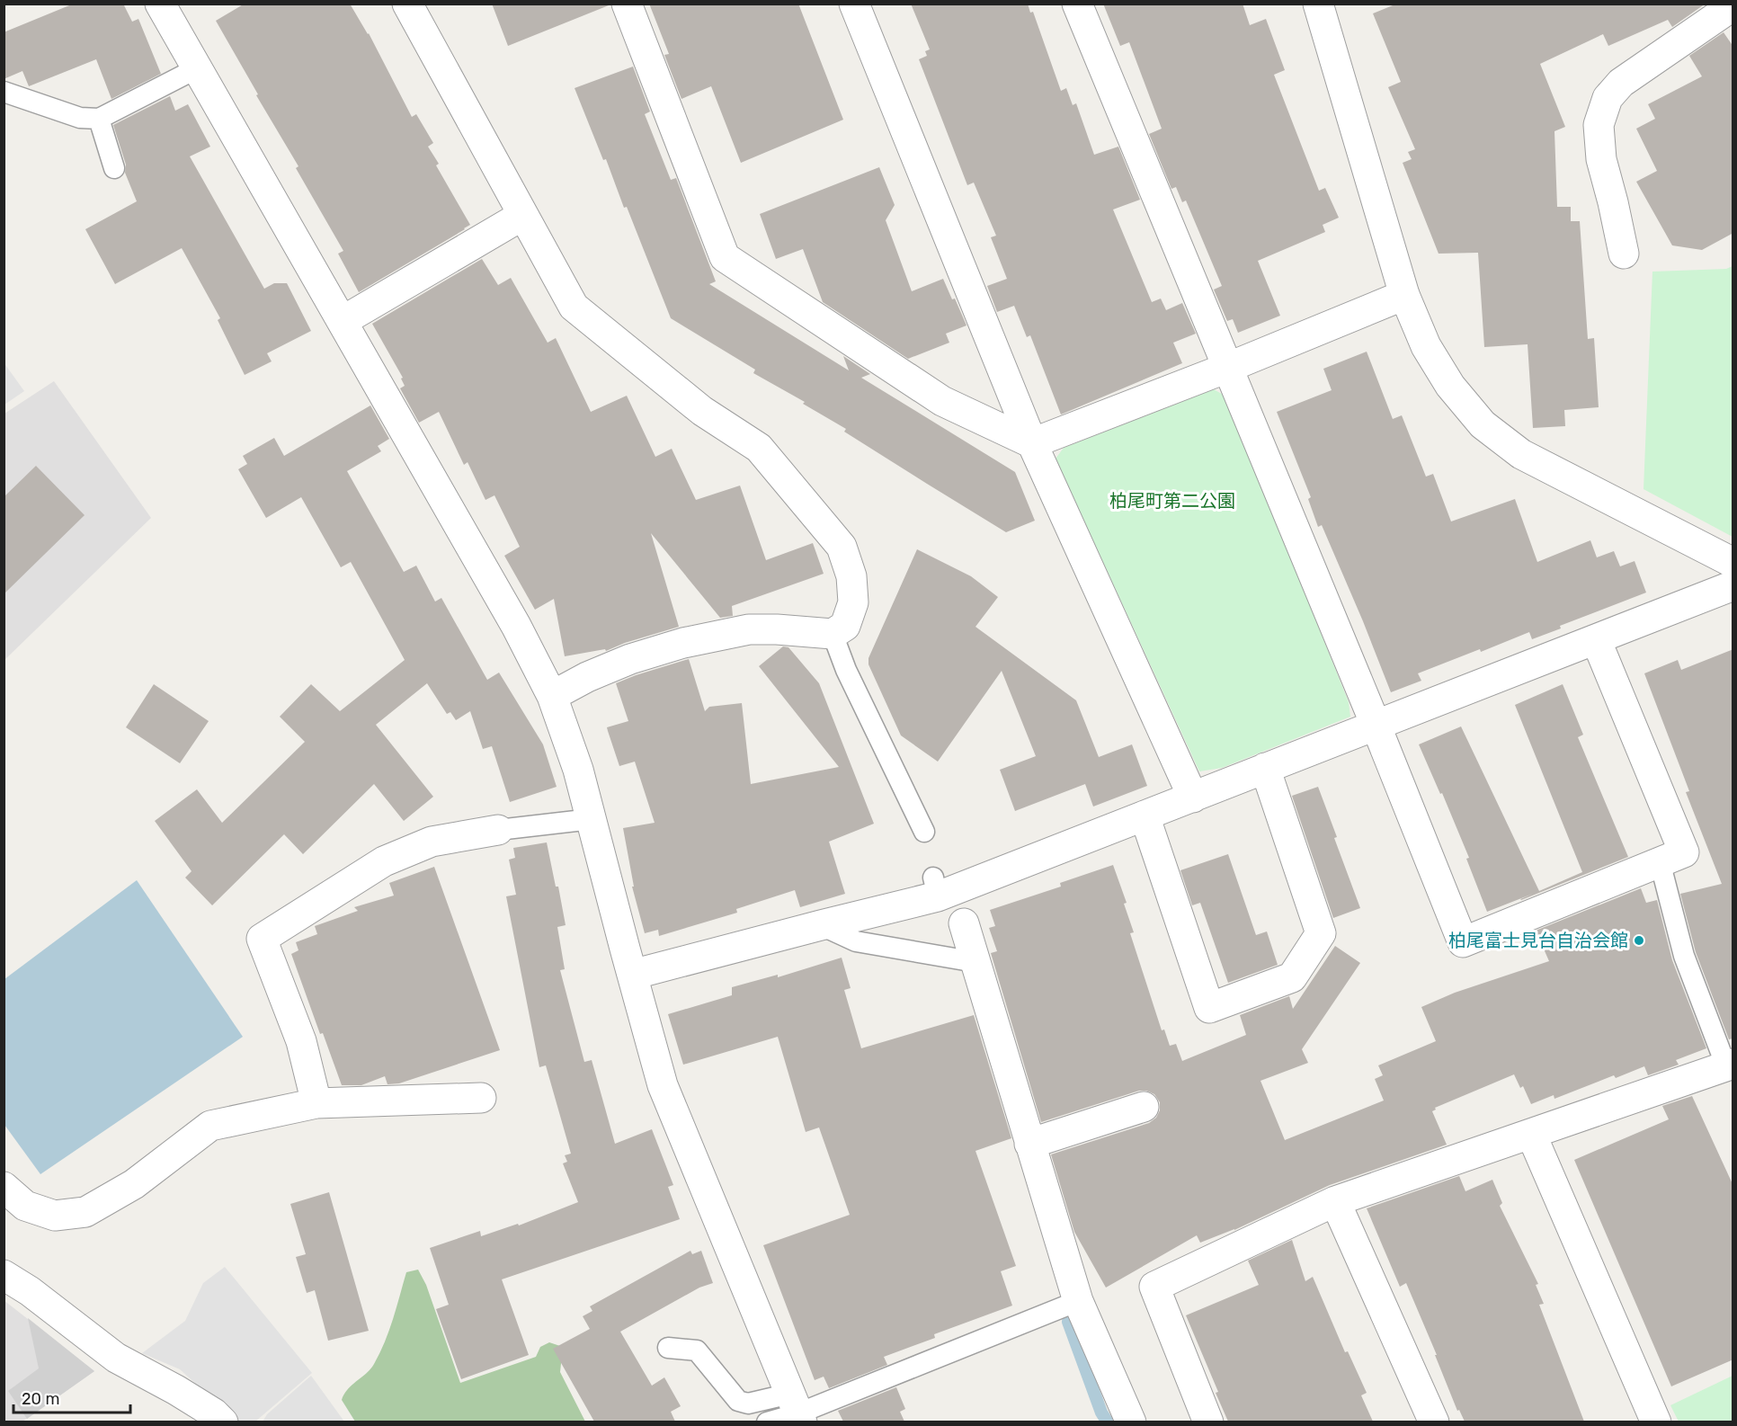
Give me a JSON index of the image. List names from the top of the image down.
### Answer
{
  "parks": ["柏尾町第二公園"],
  "places": ["柏尾富士見台自治会館"],
  "scale_bar": "20 m"
}
